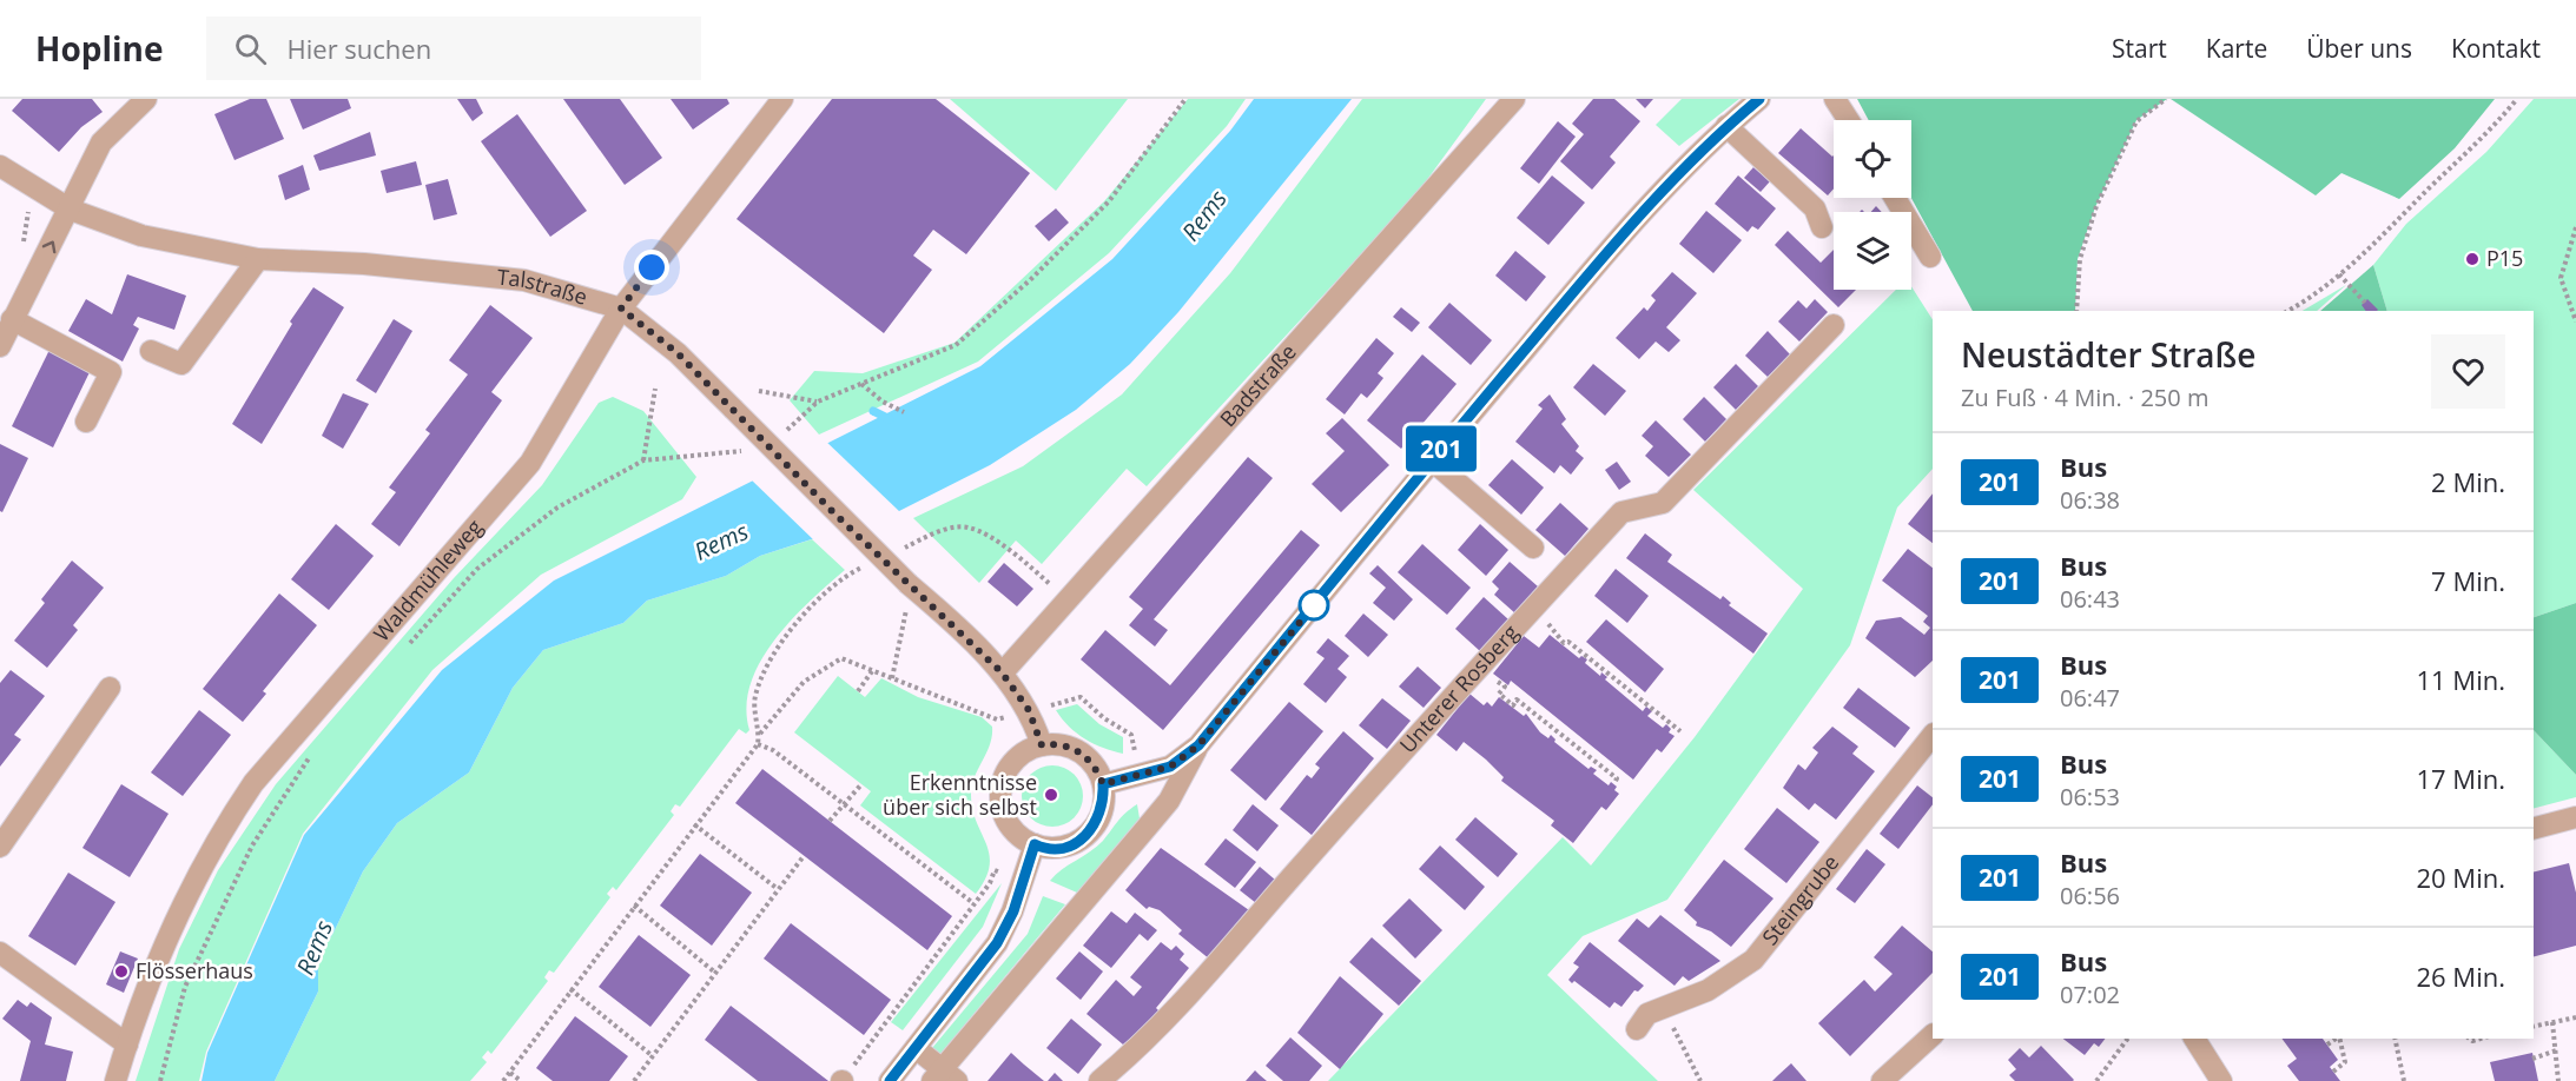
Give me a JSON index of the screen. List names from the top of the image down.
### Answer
{
  "streets": {
    "street": [
      "Talstraße",
      "Badstraße",
      "Waldmühleweg",
      "Unterer Rosberg",
      "Steingrube"
    ]
  },
  "crossings": [
    ["Talstraße", "Badstraße"],
    ["Talstraße", "Waldmühleweg"]
  ],
  "water": ["Rems"],
  "places": ["P15", "Erkenntnisse über sich selbst", "Flösserhaus"],
  "lines": ["bus line 201"],
  "page": {
    "header": "Hopline",
    "search": "Hier suchen",
    "nav": [
      "Start",
      "Karte",
      "Über uns",
      "Kontakt"
    ],
    "on_map": "201",
    "heading": ["Neustädter Straße", "Zu Fuß · 4 Min. · 250 m"],
    "list": [
      {
        "mark": "201",
        "name": "Bus",
        "note": "06:38",
        "value": "2 Min."
      },
      {
        "mark": "201",
        "name": "Bus",
        "note": "06:43",
        "value": "7 Min."
      },
      {
        "mark": "201",
        "name": "Bus",
        "note": "06:47",
        "value": "11 Min."
      },
      {
        "mark": "201",
        "name": "Bus",
        "note": "06:53",
        "value": "17 Min."
      },
      {
        "mark": "201",
        "name": "Bus",
        "note": "06:56",
        "value": "20 Min."
      },
      {
        "mark": "201",
        "name": "Bus",
        "note": "07:02",
        "value": "26 Min."
      }
    ]
  }
}
